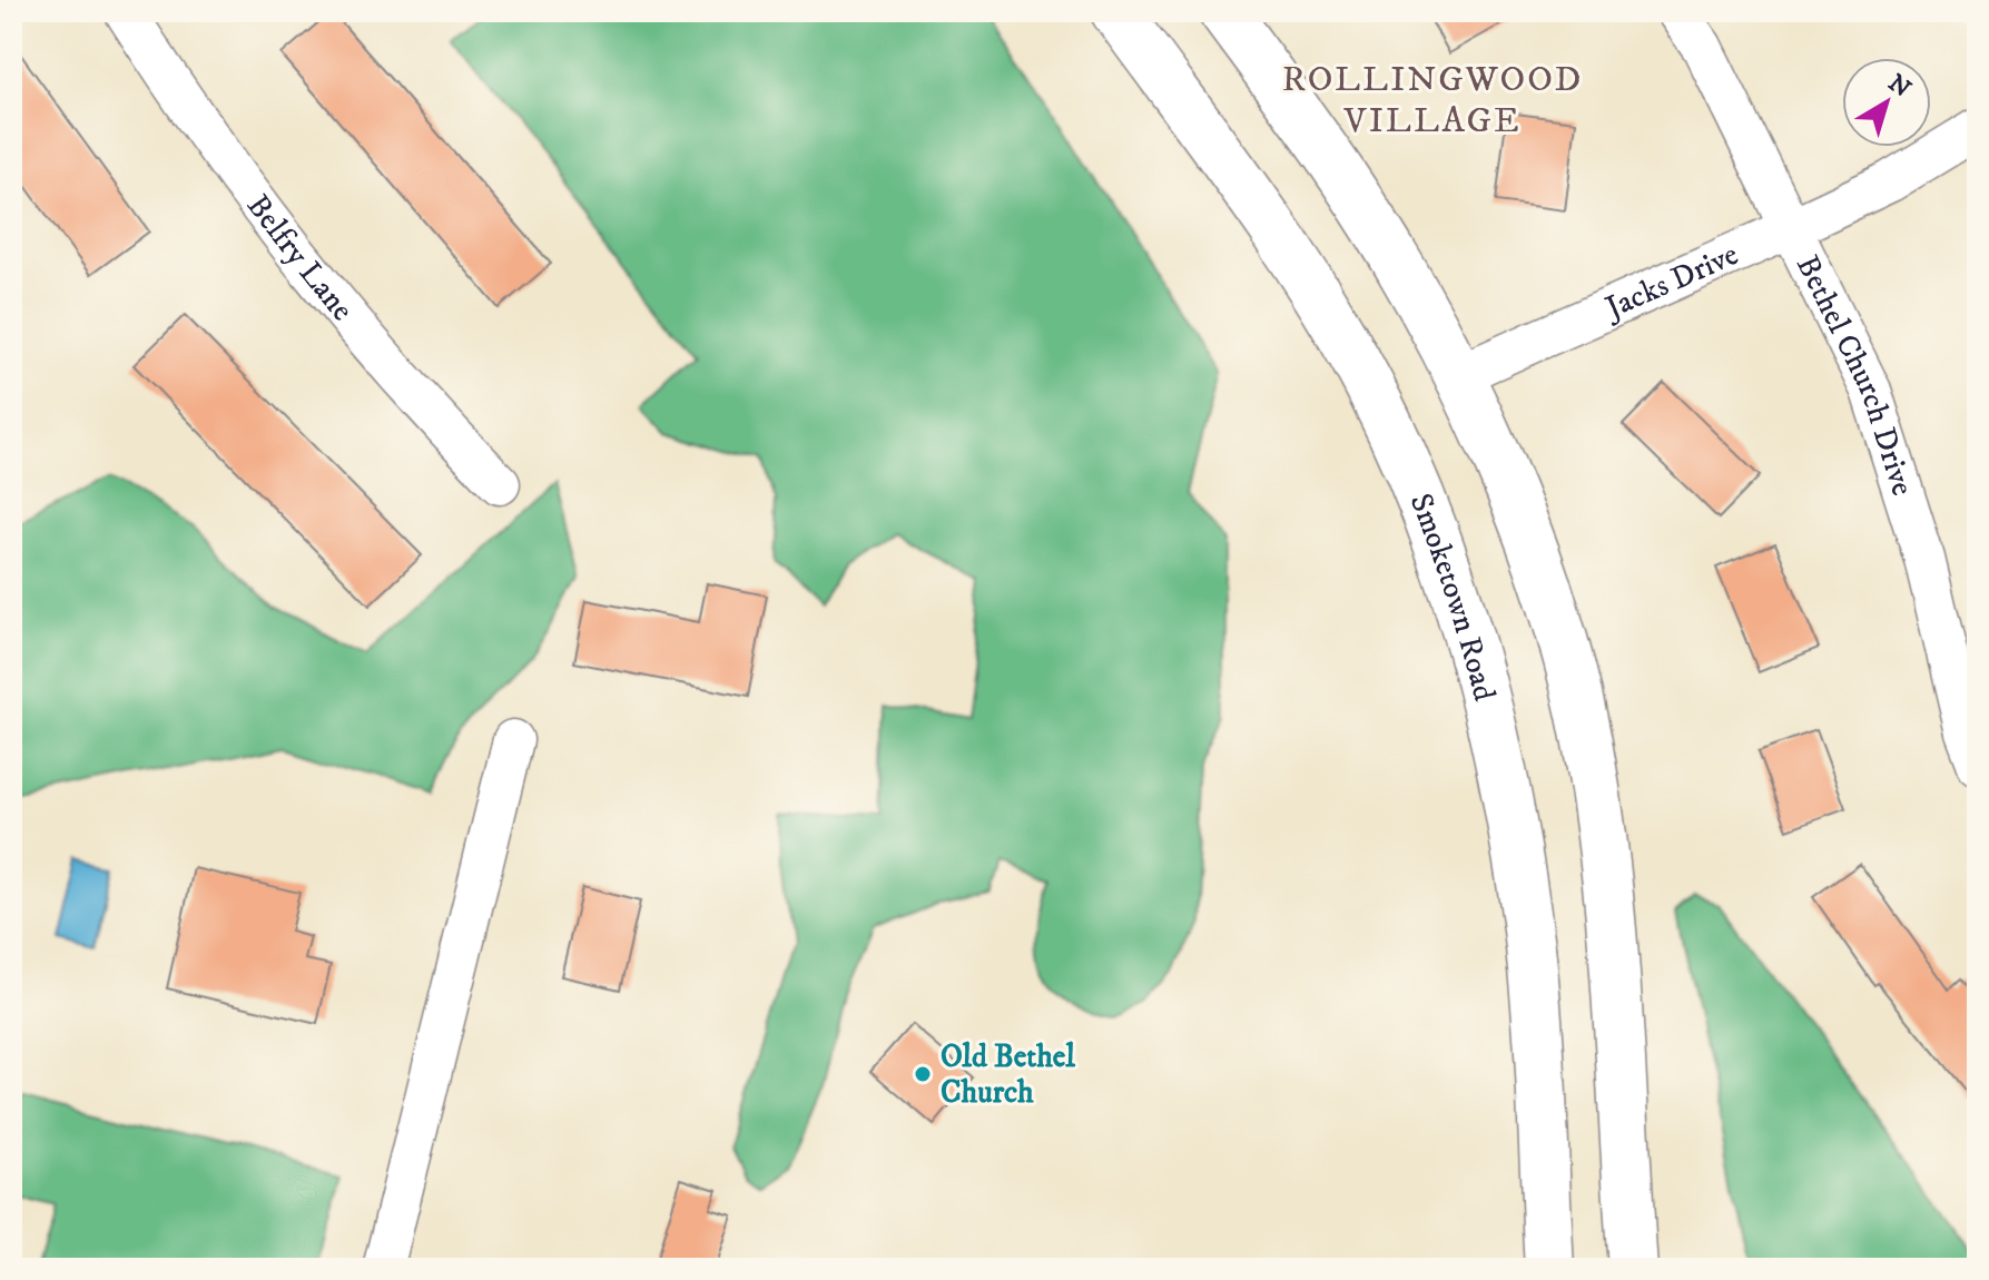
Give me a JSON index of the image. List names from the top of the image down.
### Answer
{
  "streets": {
    "main road": ["Smoketown Road"],
    "street": ["Belfry Lane", "Jacks Drive", "Bethel Church Drive"]
  },
  "crossings": [
    ["Jacks Drive", "Bethel Church Drive"]
  ],
  "districts": ["ROLLINGWOOD VILLAGE"],
  "places": ["Old Bethel Church"],
  "north": "top right"
}
